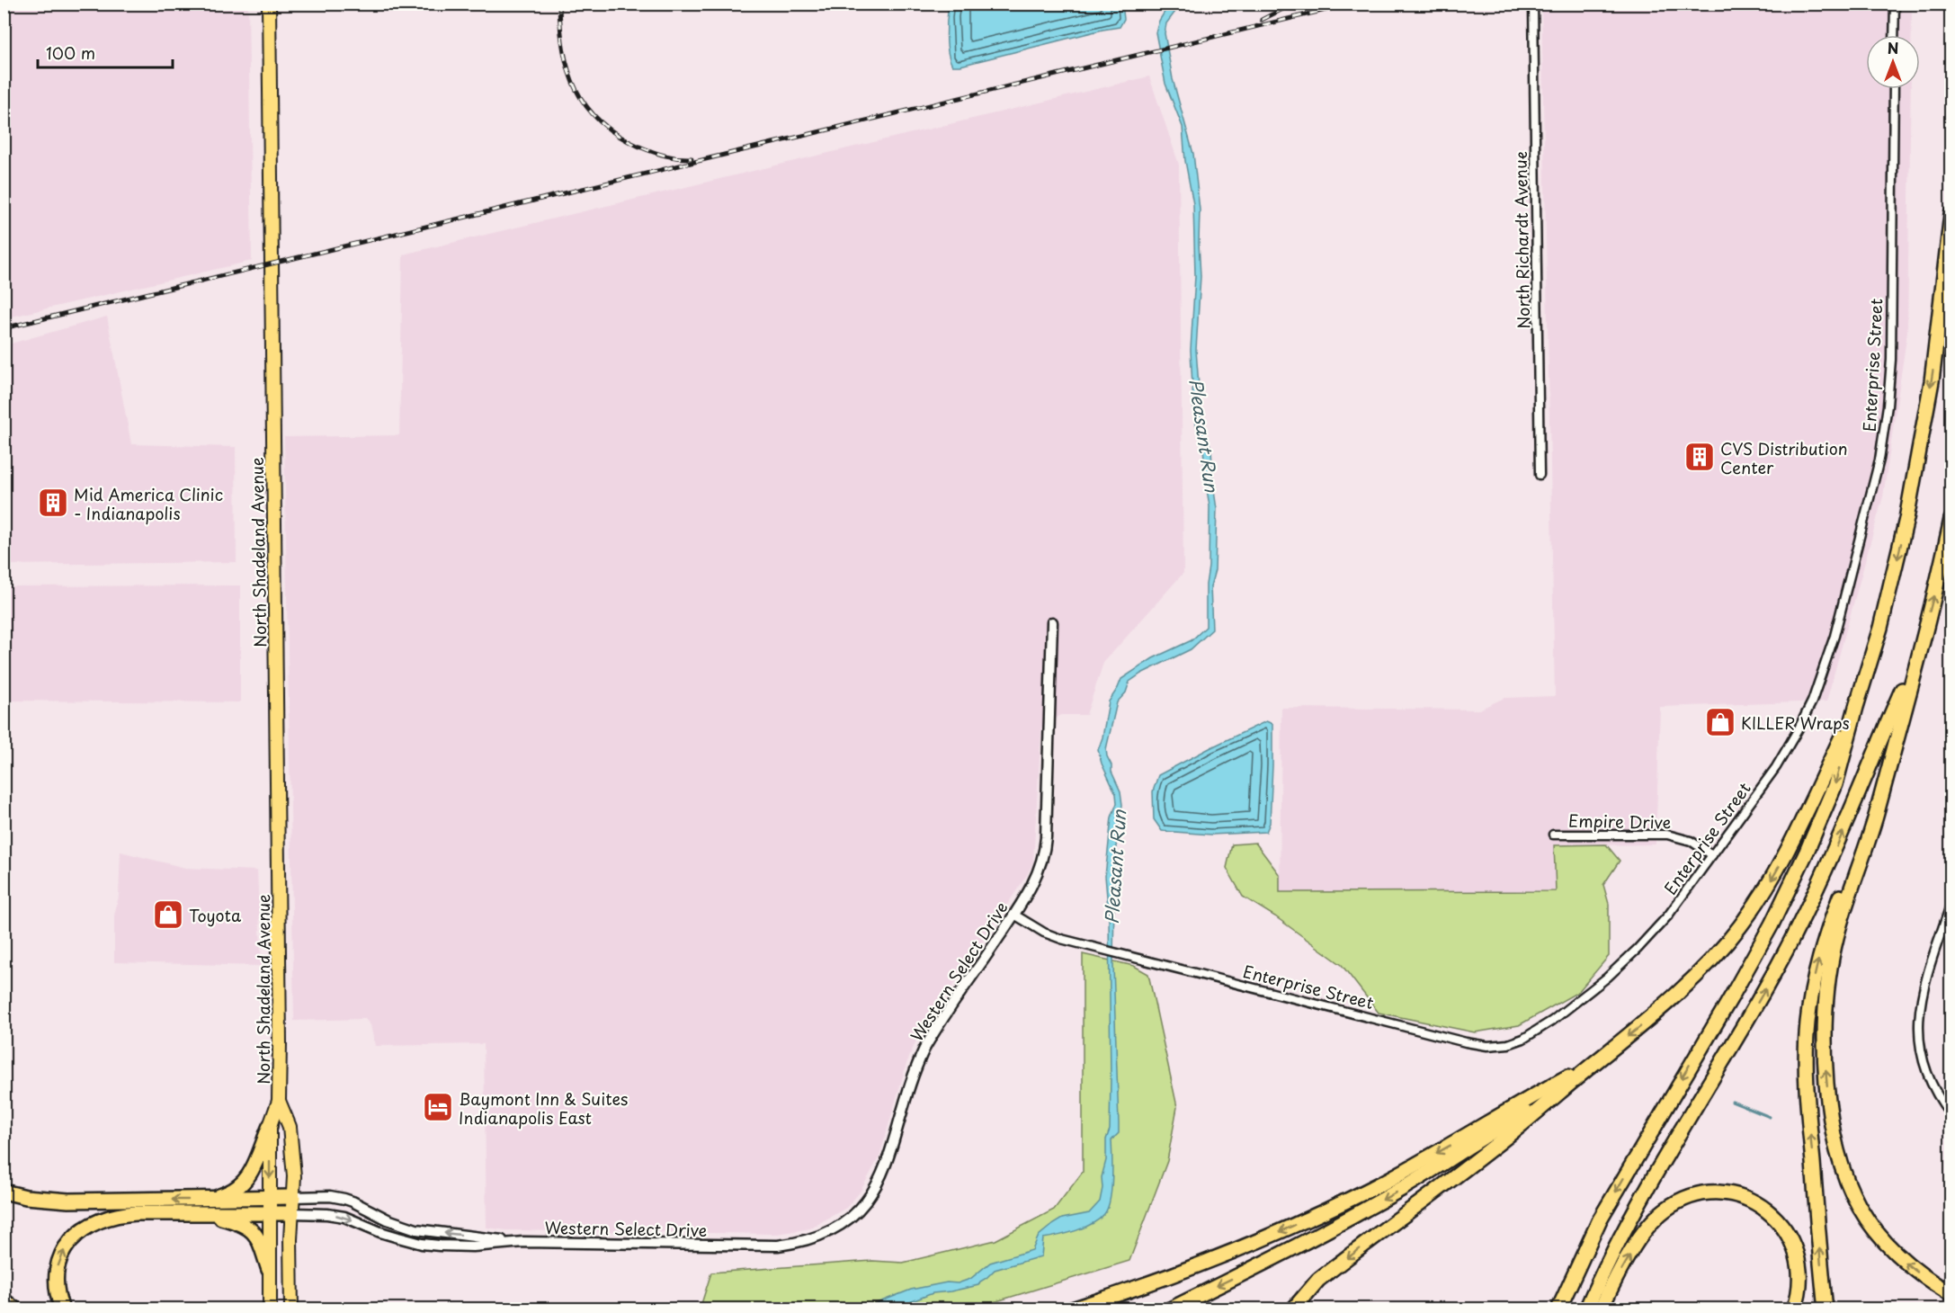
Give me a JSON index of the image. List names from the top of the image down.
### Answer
{
  "streets": {
    "main road": ["North Shadeland Avenue"],
    "street": [
      "North Richardt Avenue",
      "Enterprise Street",
      "Empire Drive",
      "Western Select Drive"
    ]
  },
  "crossings": [
    ["Enterprise Street", "Empire Drive"],
    ["Enterprise Street", "Western Select Drive"],
    ["North Shadeland Avenue", "Western Select Drive"]
  ],
  "water": ["Pleasant Run"],
  "places": {
    "building": ["CVS Distribution Center", "Mid America Clinic - Indianapolis"],
    "shop": ["KILLER Wraps", "Toyota"],
    "hotel": ["Baymont Inn & Suites Indianapolis East"]
  },
  "scale_bar": "100 m",
  "north": "top"
}
